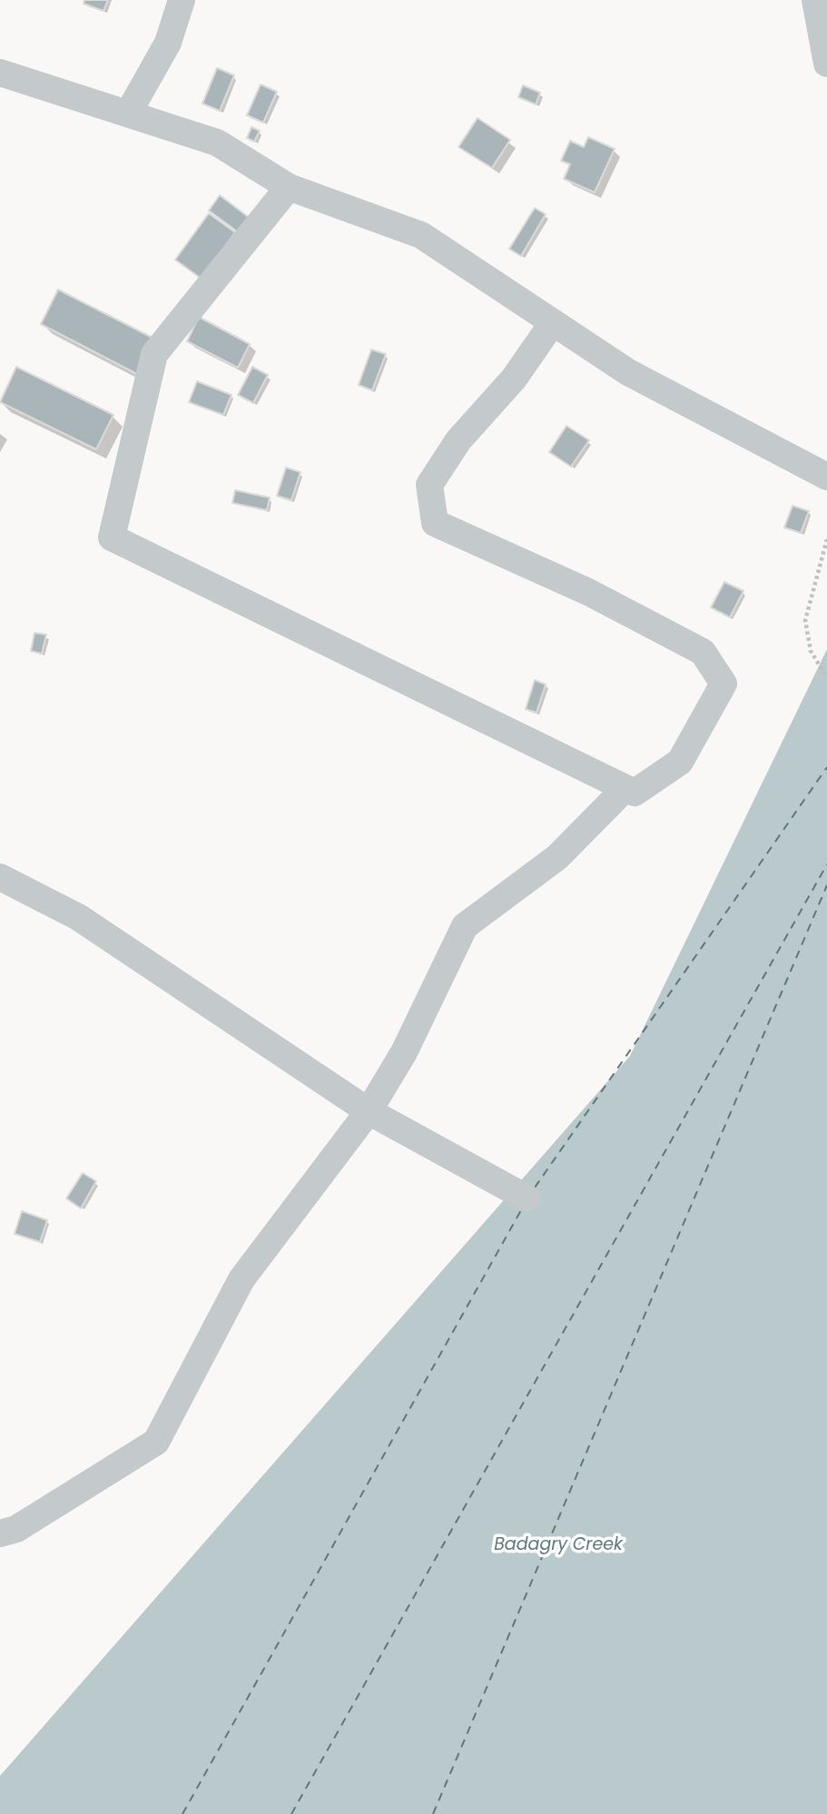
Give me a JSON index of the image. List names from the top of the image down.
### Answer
{
  "water": ["Badagry Creek"]
}
